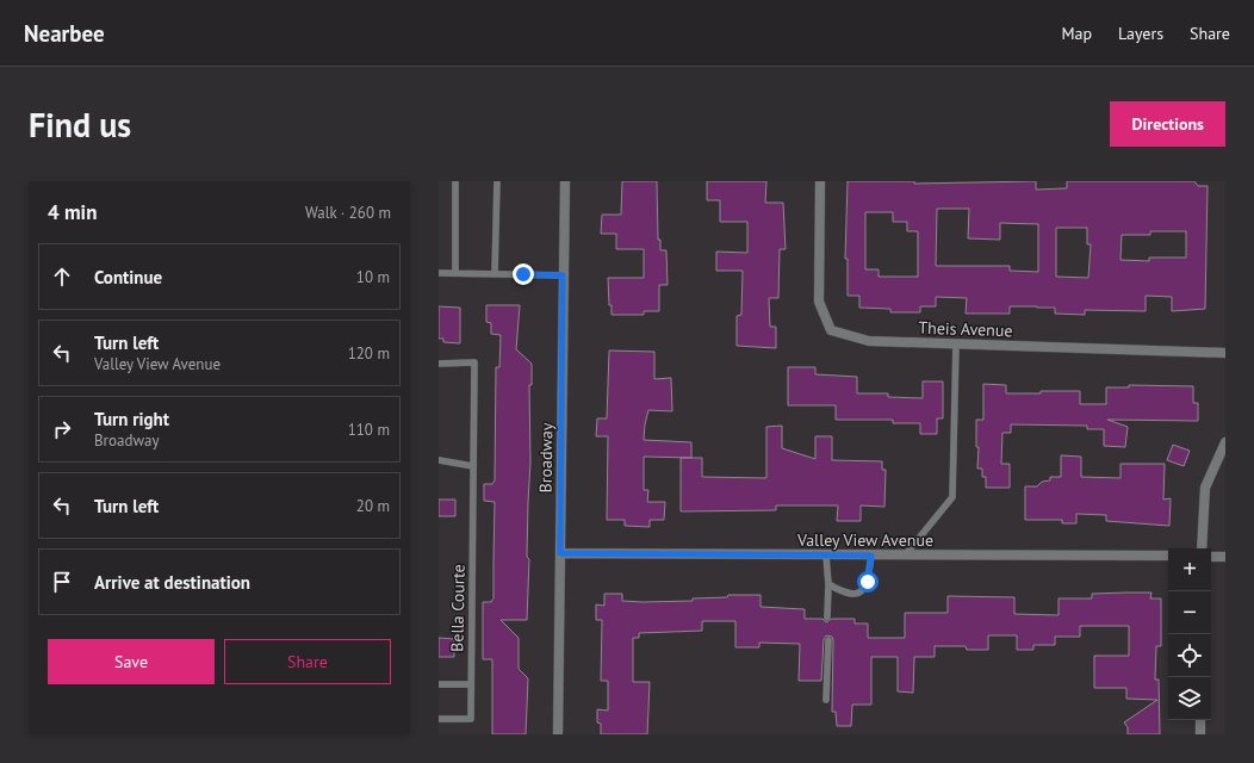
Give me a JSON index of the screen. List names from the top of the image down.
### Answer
{
  "streets": {
    "street": ["Theis Avenue", "Broadway", "Valley View Avenue"],
    "lane": ["Bella Courte"]
  },
  "crossings": [
    ["Broadway", "Valley View Avenue"]
  ],
  "page": {
    "header": "Nearbee",
    "nav": ["Map", "Layers", "Share"],
    "buttons": [
      "Directions",
      ["Save", "Share"]
    ],
    "title": "Find us",
    "heading": ["4 min", "Walk · 260 m"],
    "list": [
      ["Continue", "10 m"],
      ["Turn left", "Valley View Avenue", "120 m"],
      ["Turn right", "Broadway", "110 m"],
      ["Turn left", "20 m"],
      "Arrive at destination"
    ],
    "map_buttons": ["+", "−"]
  }
}
